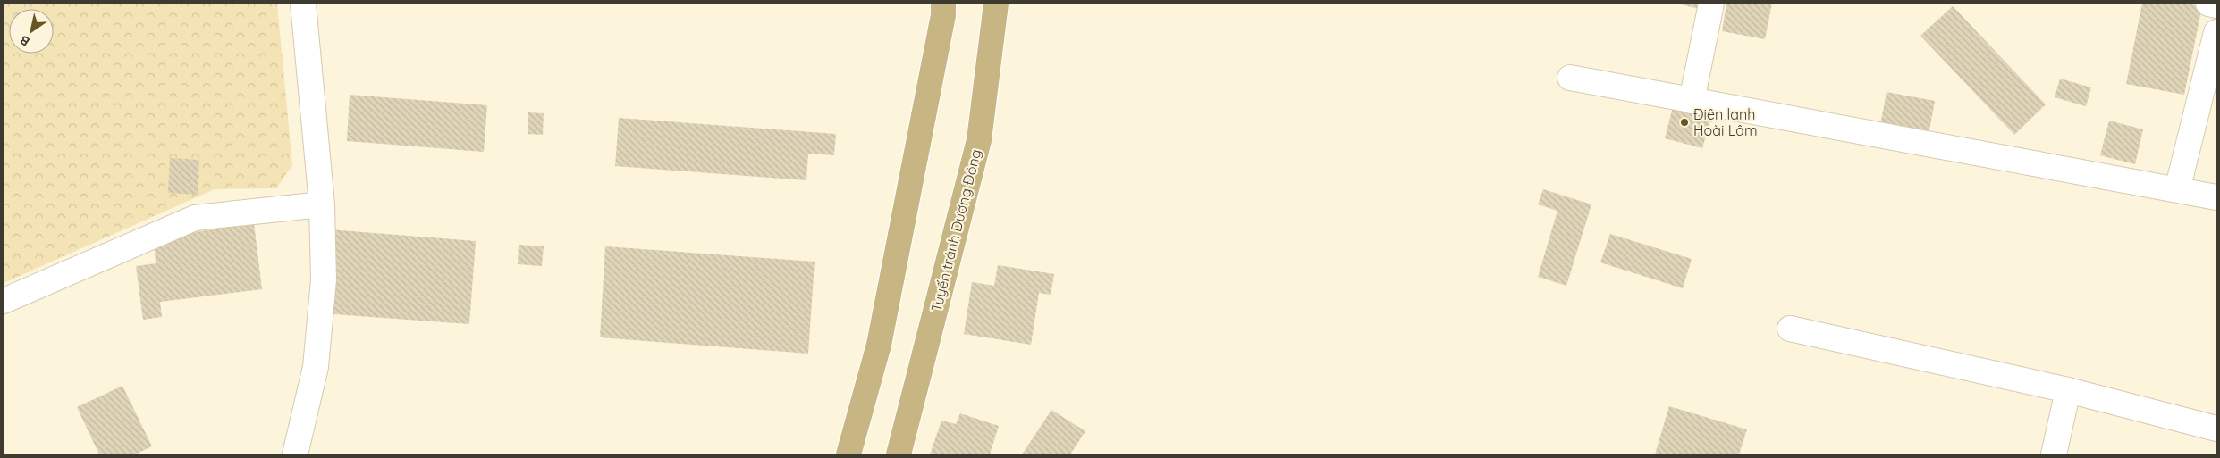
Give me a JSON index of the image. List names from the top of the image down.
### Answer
{
  "streets": {
    "main road": ["Tuyến tránh Dương Đông"]
  },
  "places": ["Điện lạnh Hoài Lâm"],
  "north": "bottom left"
}
